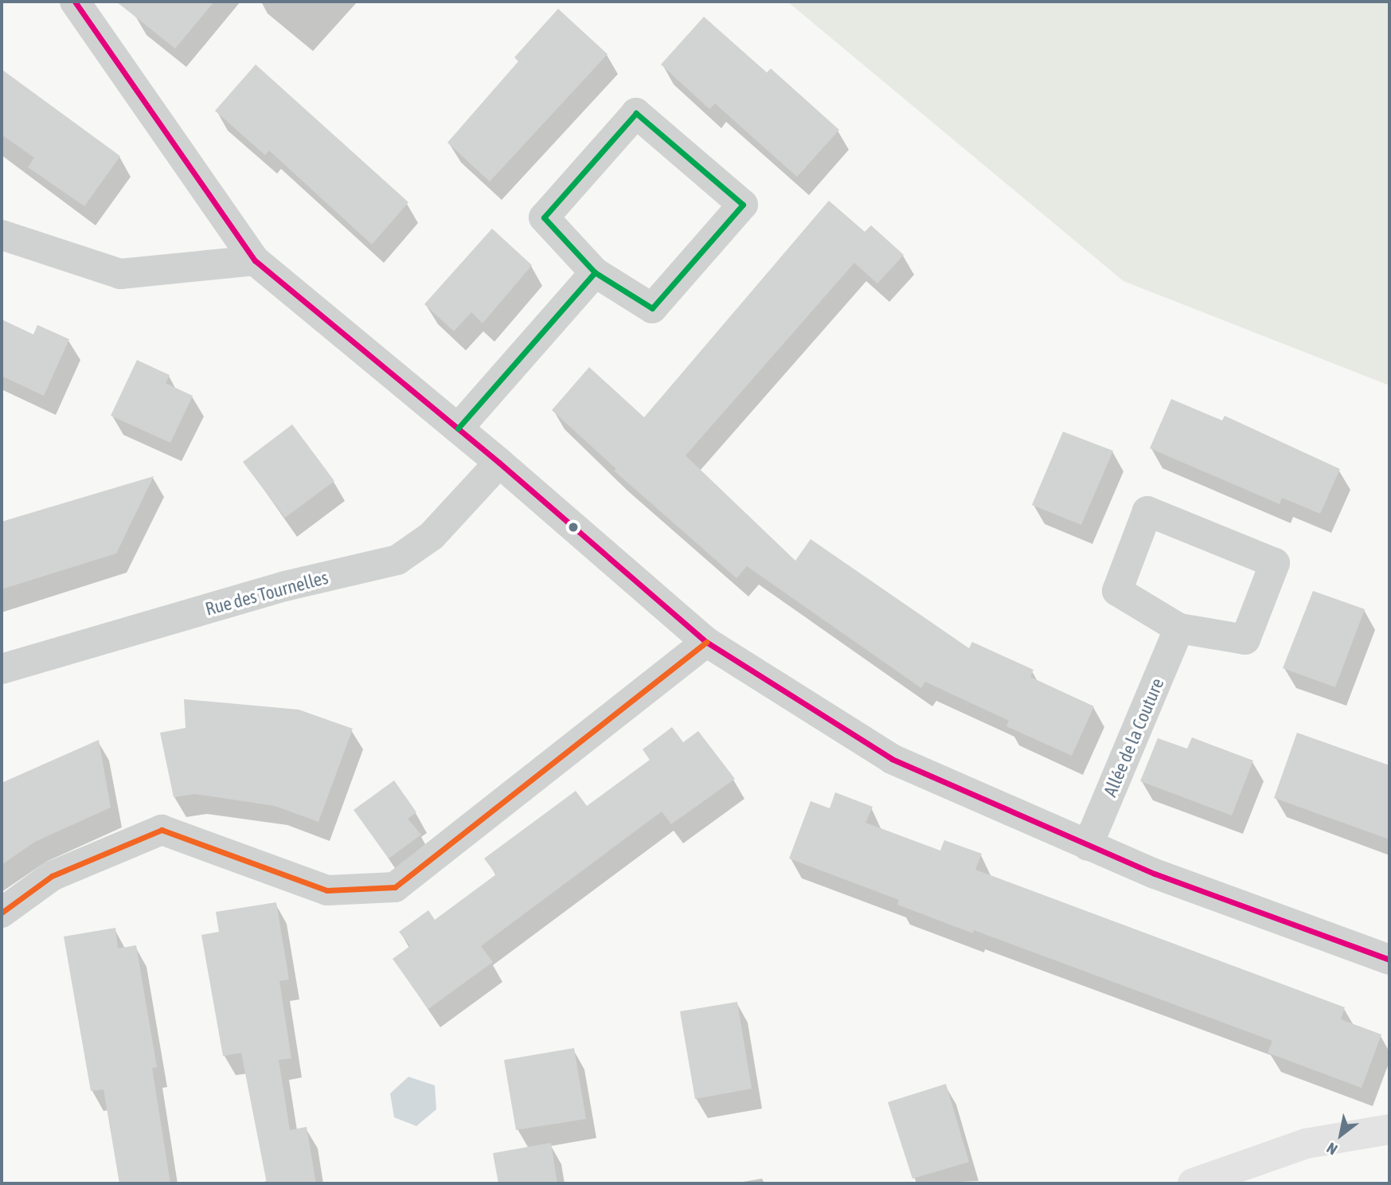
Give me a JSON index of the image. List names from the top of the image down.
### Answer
{
  "streets": {
    "street": ["Rue des Tournelles", "Allée de la Couture"]
  },
  "north": "bottom left"
}
